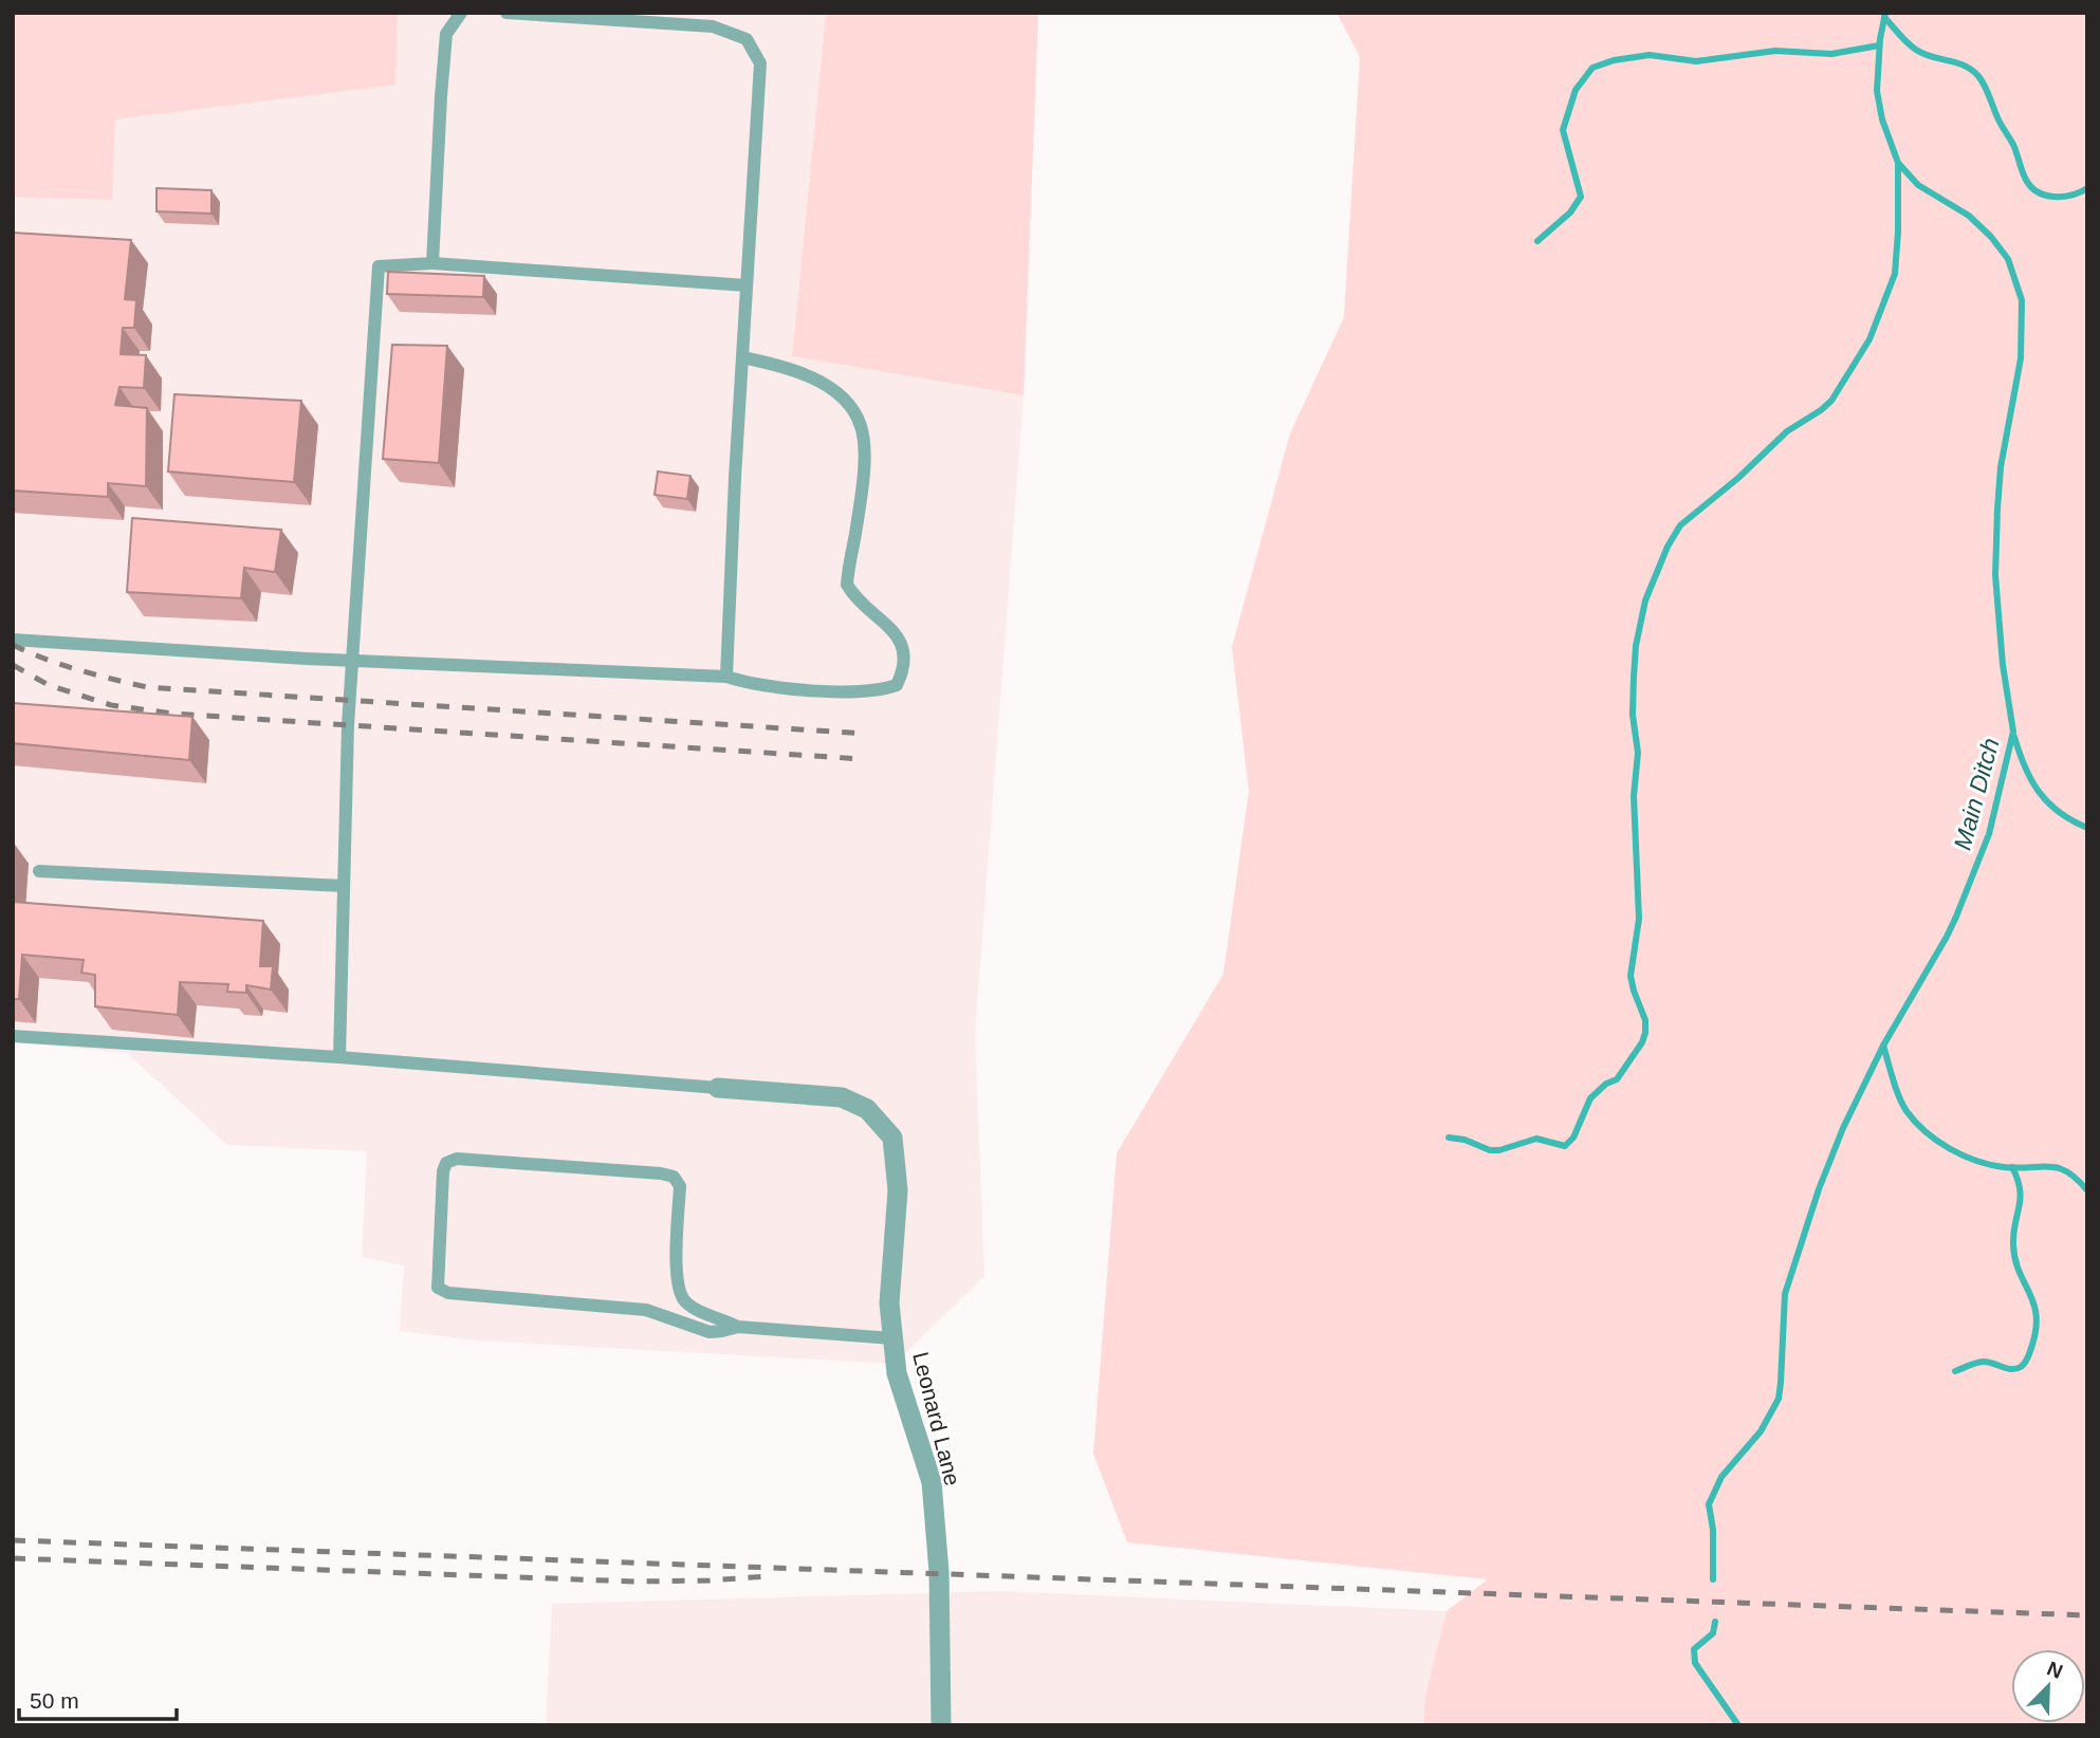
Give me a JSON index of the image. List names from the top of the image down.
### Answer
{
  "streets": {
    "street": ["Leonard Lane"]
  },
  "water": ["Main Ditch"],
  "scale_bar": "50 m",
  "north": "top right"
}
